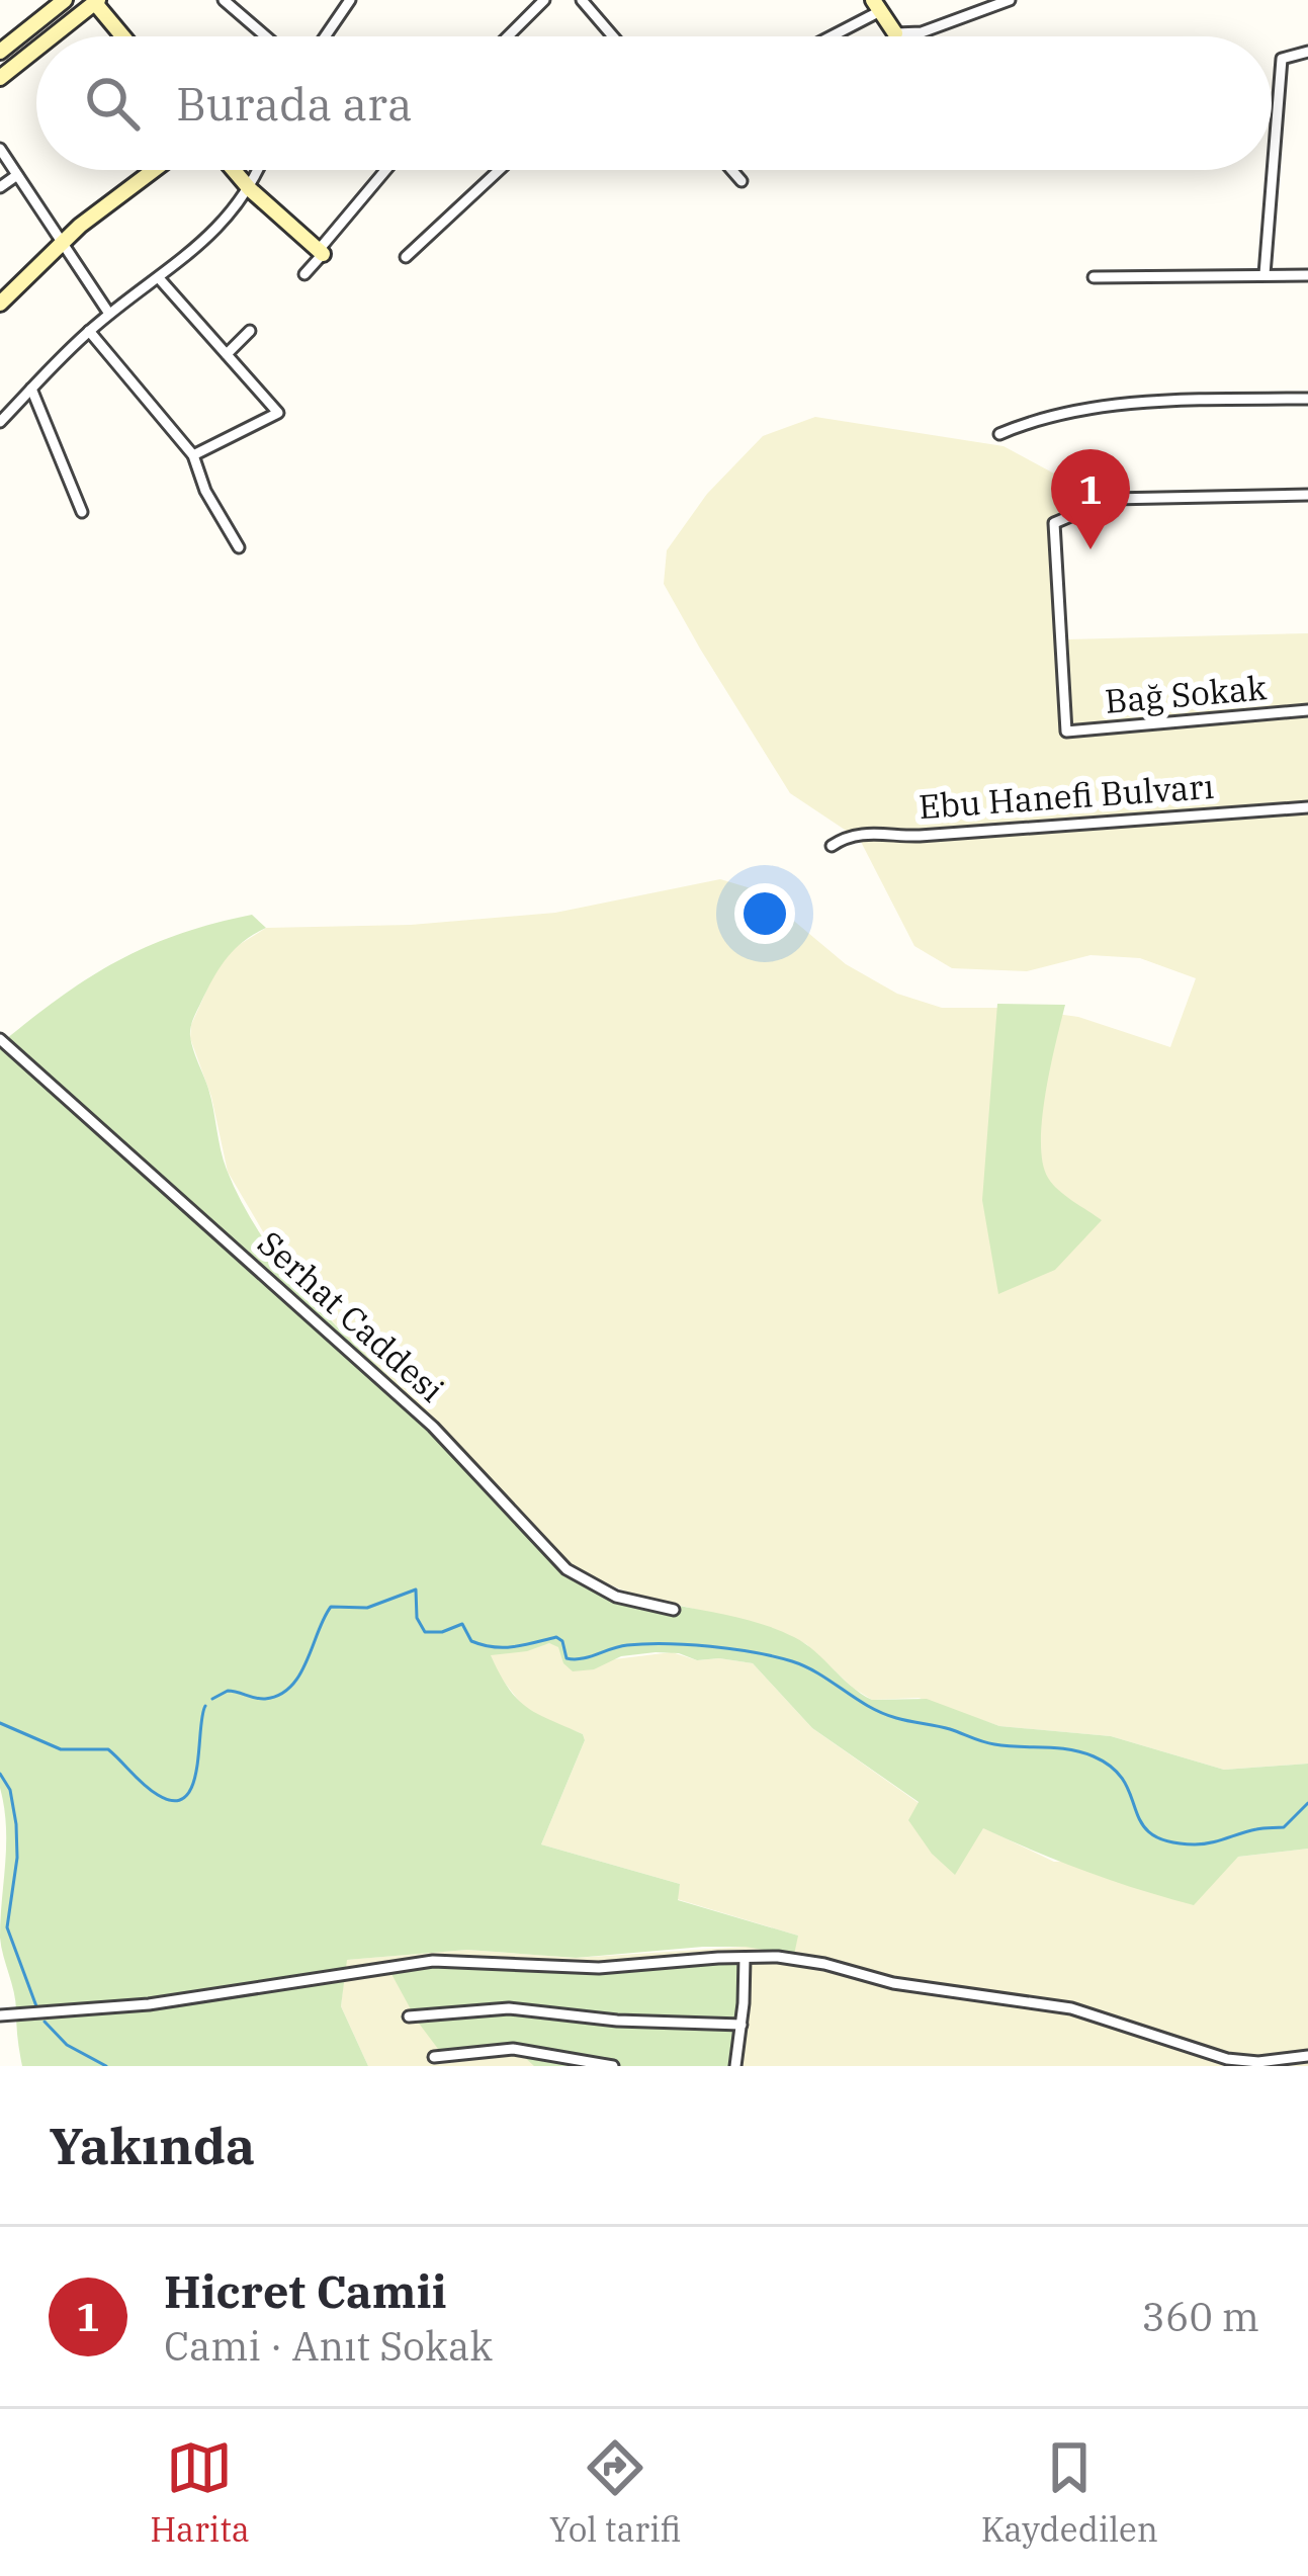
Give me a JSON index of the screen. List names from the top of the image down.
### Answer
{
  "streets": {
    "street": ["Bağ Sokak", "Ebu Hanefi Bulvarı", "Serhat Caddesi"]
  },
  "page": {
    "search": "Burada ara",
    "pins": "1",
    "heading": "Yakında",
    "list": [
      {
        "mark": "1",
        "name": "Hicret Camii",
        "note": "Cami · Anıt Sokak",
        "value": "360 m"
      }
    ],
    "nav": ["Harita", "Yol tarifi", "Kaydedilen"]
  }
}
